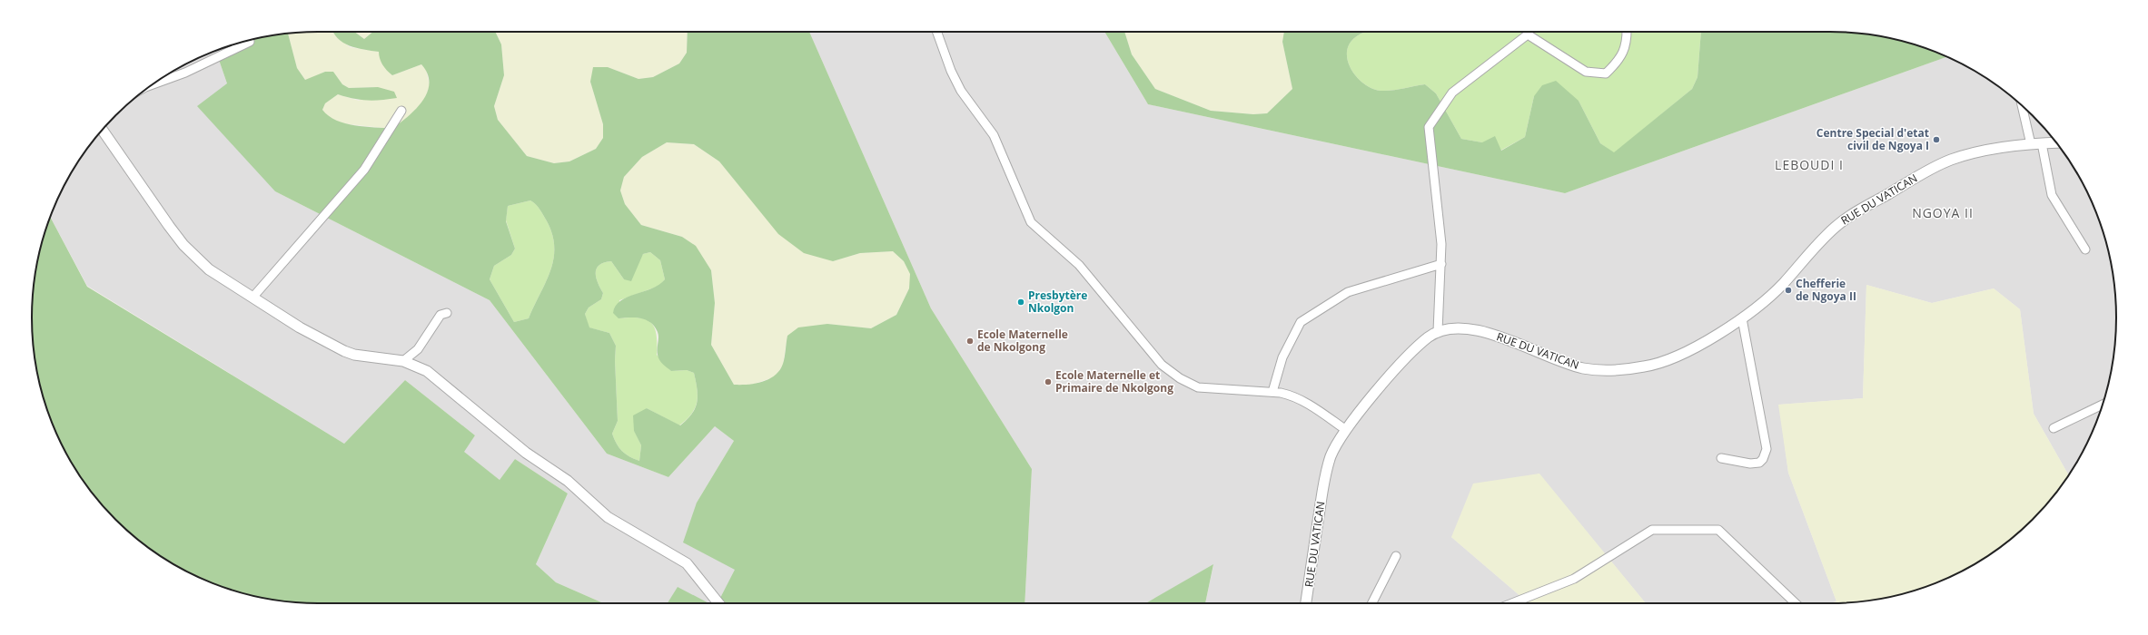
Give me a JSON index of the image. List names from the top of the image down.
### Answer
{
  "streets": {
    "street": ["RUE DU VATICAN"]
  },
  "districts": ["LEBOUDI I", "NGOYA II"],
  "places": [
    "Centre Special d'etat civil de Ngoya I",
    "Chefferie de Ngoya II",
    "Presbytère Nkolgon",
    "Ecole Maternelle de Nkolgong",
    "Ecole Maternelle et Primaire de Nkolgong"
  ]
}
